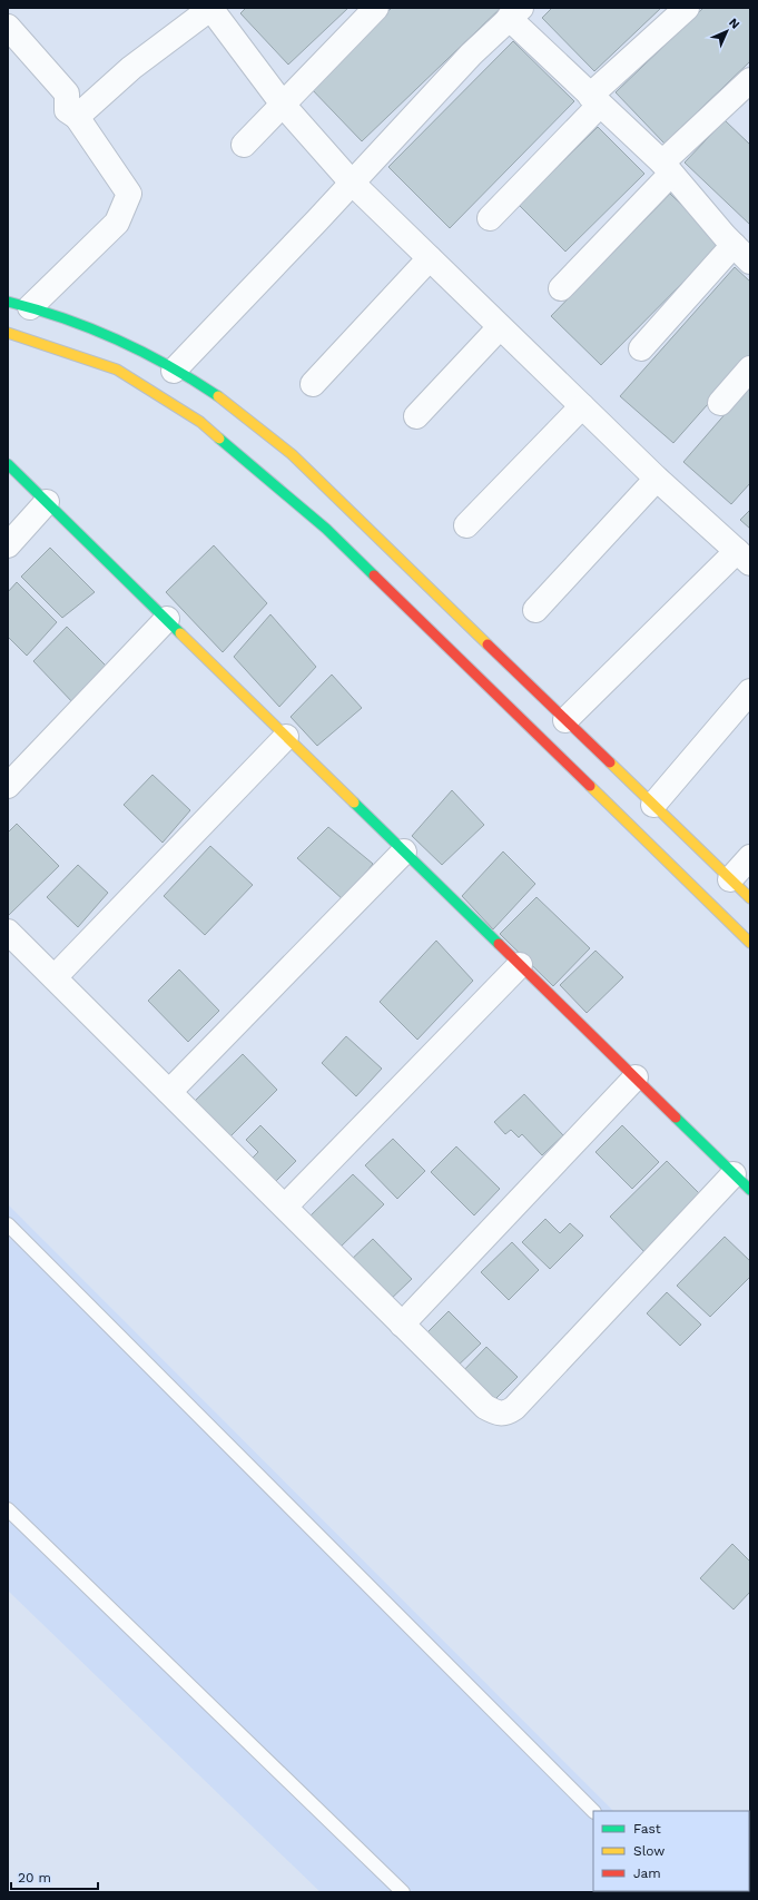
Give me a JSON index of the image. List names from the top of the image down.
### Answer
{
  "legend": ["Fast", "Slow", "Jam"],
  "scale_bar": "20 m",
  "north": "top right"
}
